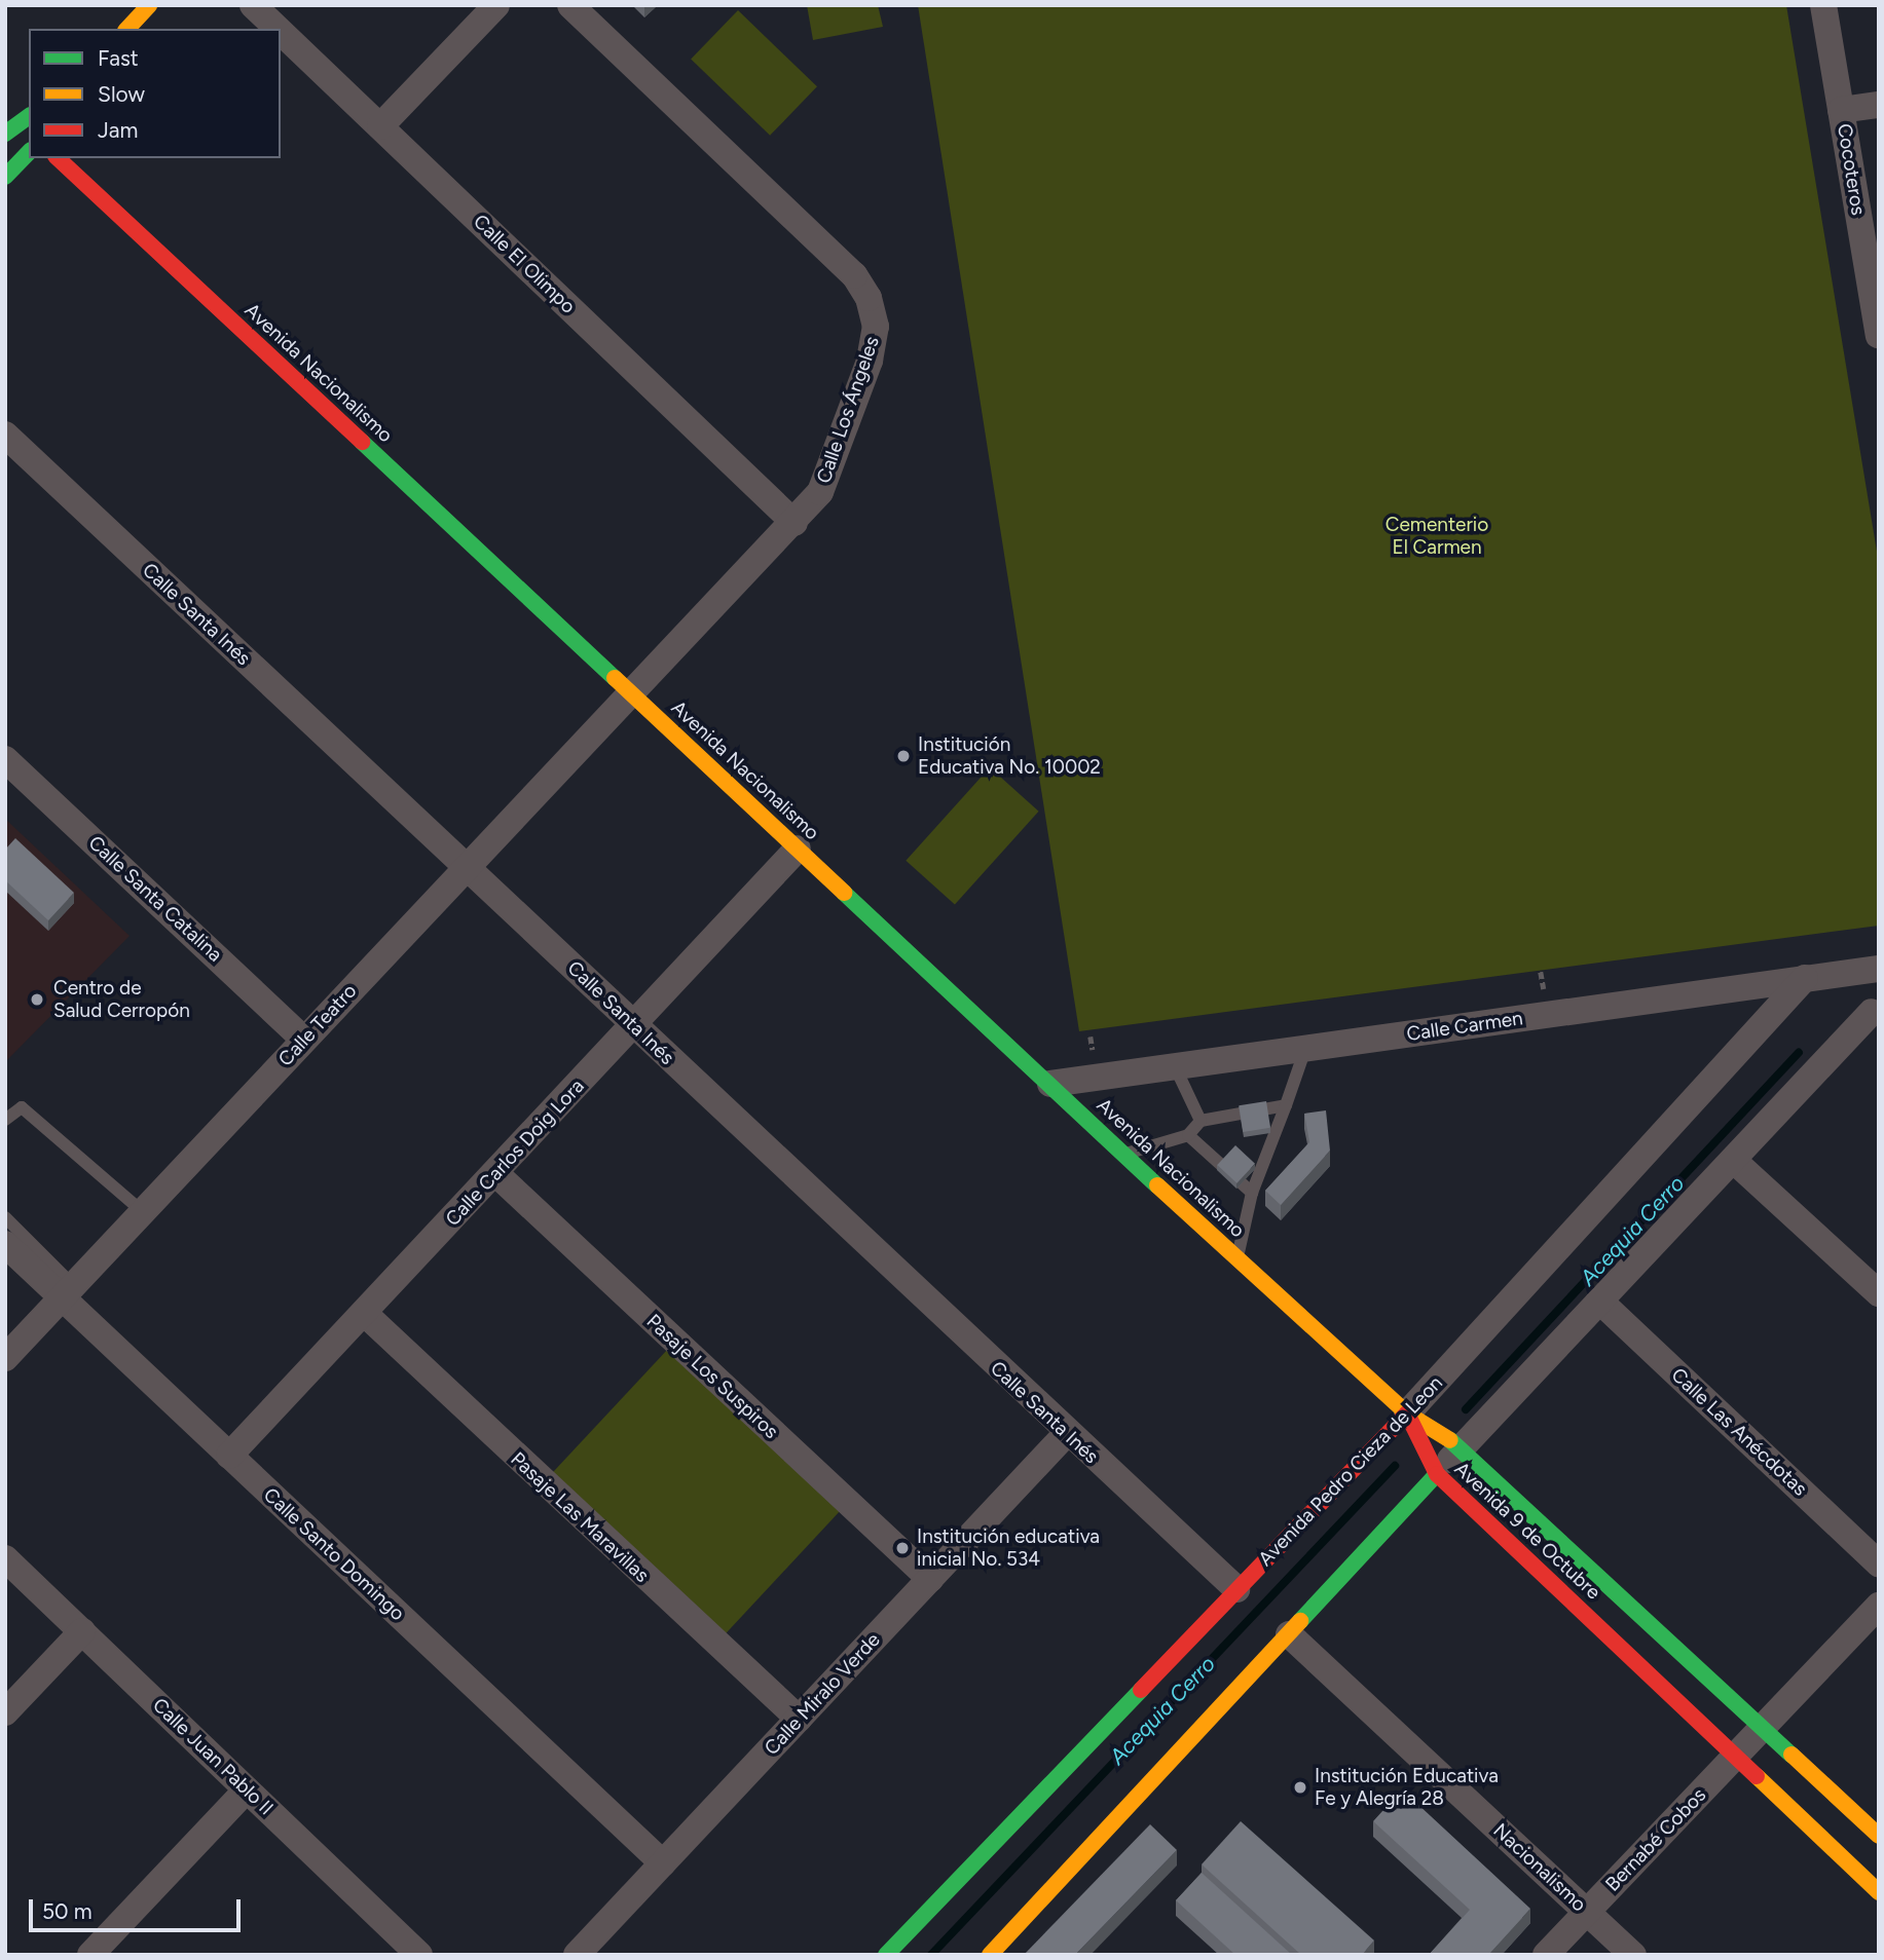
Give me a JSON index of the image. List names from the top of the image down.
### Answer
{
  "streets": {
    "street": [
      "Cocoteros",
      "Calle El Olimpo",
      "Avenida Nacionalismo",
      "Calle Los Ángeles",
      "Calle Santa Inés",
      "Calle Santa Catalina",
      "Calle Teatro",
      "Calle Carmen",
      "Calle Carlos Doig Lora",
      "Pasaje Los Suspiros",
      "Calle Las Anécdotas",
      "Avenida Pedro Cieza de Leon",
      "Pasaje Las Maravillas",
      "Avenida 9 de Octubre",
      "Calle Santo Domingo",
      "Calle Miralo Verde",
      "Calle Juan Pablo II",
      "Bernabé Cobos",
      "Nacionalismo"
    ]
  },
  "crossings": [
    ["Calle El Olimpo", "Calle Los Ángeles"],
    ["Avenida Nacionalismo", "Calle Los Ángeles"],
    ["Avenida Nacionalismo", "Calle Teatro"],
    ["Avenida Nacionalismo", "Calle Carmen"],
    ["Avenida Nacionalismo", "Calle Carlos Doig Lora"],
    ["Avenida Nacionalismo", "Avenida Pedro Cieza de Leon"],
    ["Avenida Nacionalismo", "Avenida 9 de Octubre"],
    ["Calle Los Ángeles", "Calle Teatro"],
    ["Calle Santa Inés", "Calle Teatro"],
    ["Calle Santa Inés", "Calle Carlos Doig Lora"],
    ["Calle Santa Inés", "Avenida Pedro Cieza de Leon"],
    ["Calle Santa Inés", "Calle Miralo Verde"],
    ["Calle Santa Catalina", "Calle Teatro"],
    ["Calle Teatro", "Calle Santo Domingo"],
    ["Calle Carmen", "Avenida Pedro Cieza de Leon"],
    ["Calle Carlos Doig Lora", "Pasaje Los Suspiros"],
    ["Calle Carlos Doig Lora", "Pasaje Las Maravillas"],
    ["Calle Carlos Doig Lora", "Calle Santo Domingo"],
    ["Pasaje Los Suspiros", "Calle Miralo Verde"],
    ["Avenida Pedro Cieza de Leon", "Avenida 9 de Octubre"],
    ["Pasaje Las Maravillas", "Calle Miralo Verde"],
    ["Avenida 9 de Octubre", "Bernabé Cobos"],
    ["Calle Santo Domingo", "Calle Miralo Verde"],
    ["Bernabé Cobos", "Nacionalismo"]
  ],
  "water": ["Acequia Cerro"],
  "parks": ["Cementerio El Carmen"],
  "places": [
    "Institución Educativa No. 10002",
    "Centro de Salud Cerropón",
    "Institución educativa inicial No. 534",
    "Institución Educativa Fe y Alegría 28"
  ],
  "legend": ["Fast", "Slow", "Jam"],
  "scale_bar": "50 m"
}
